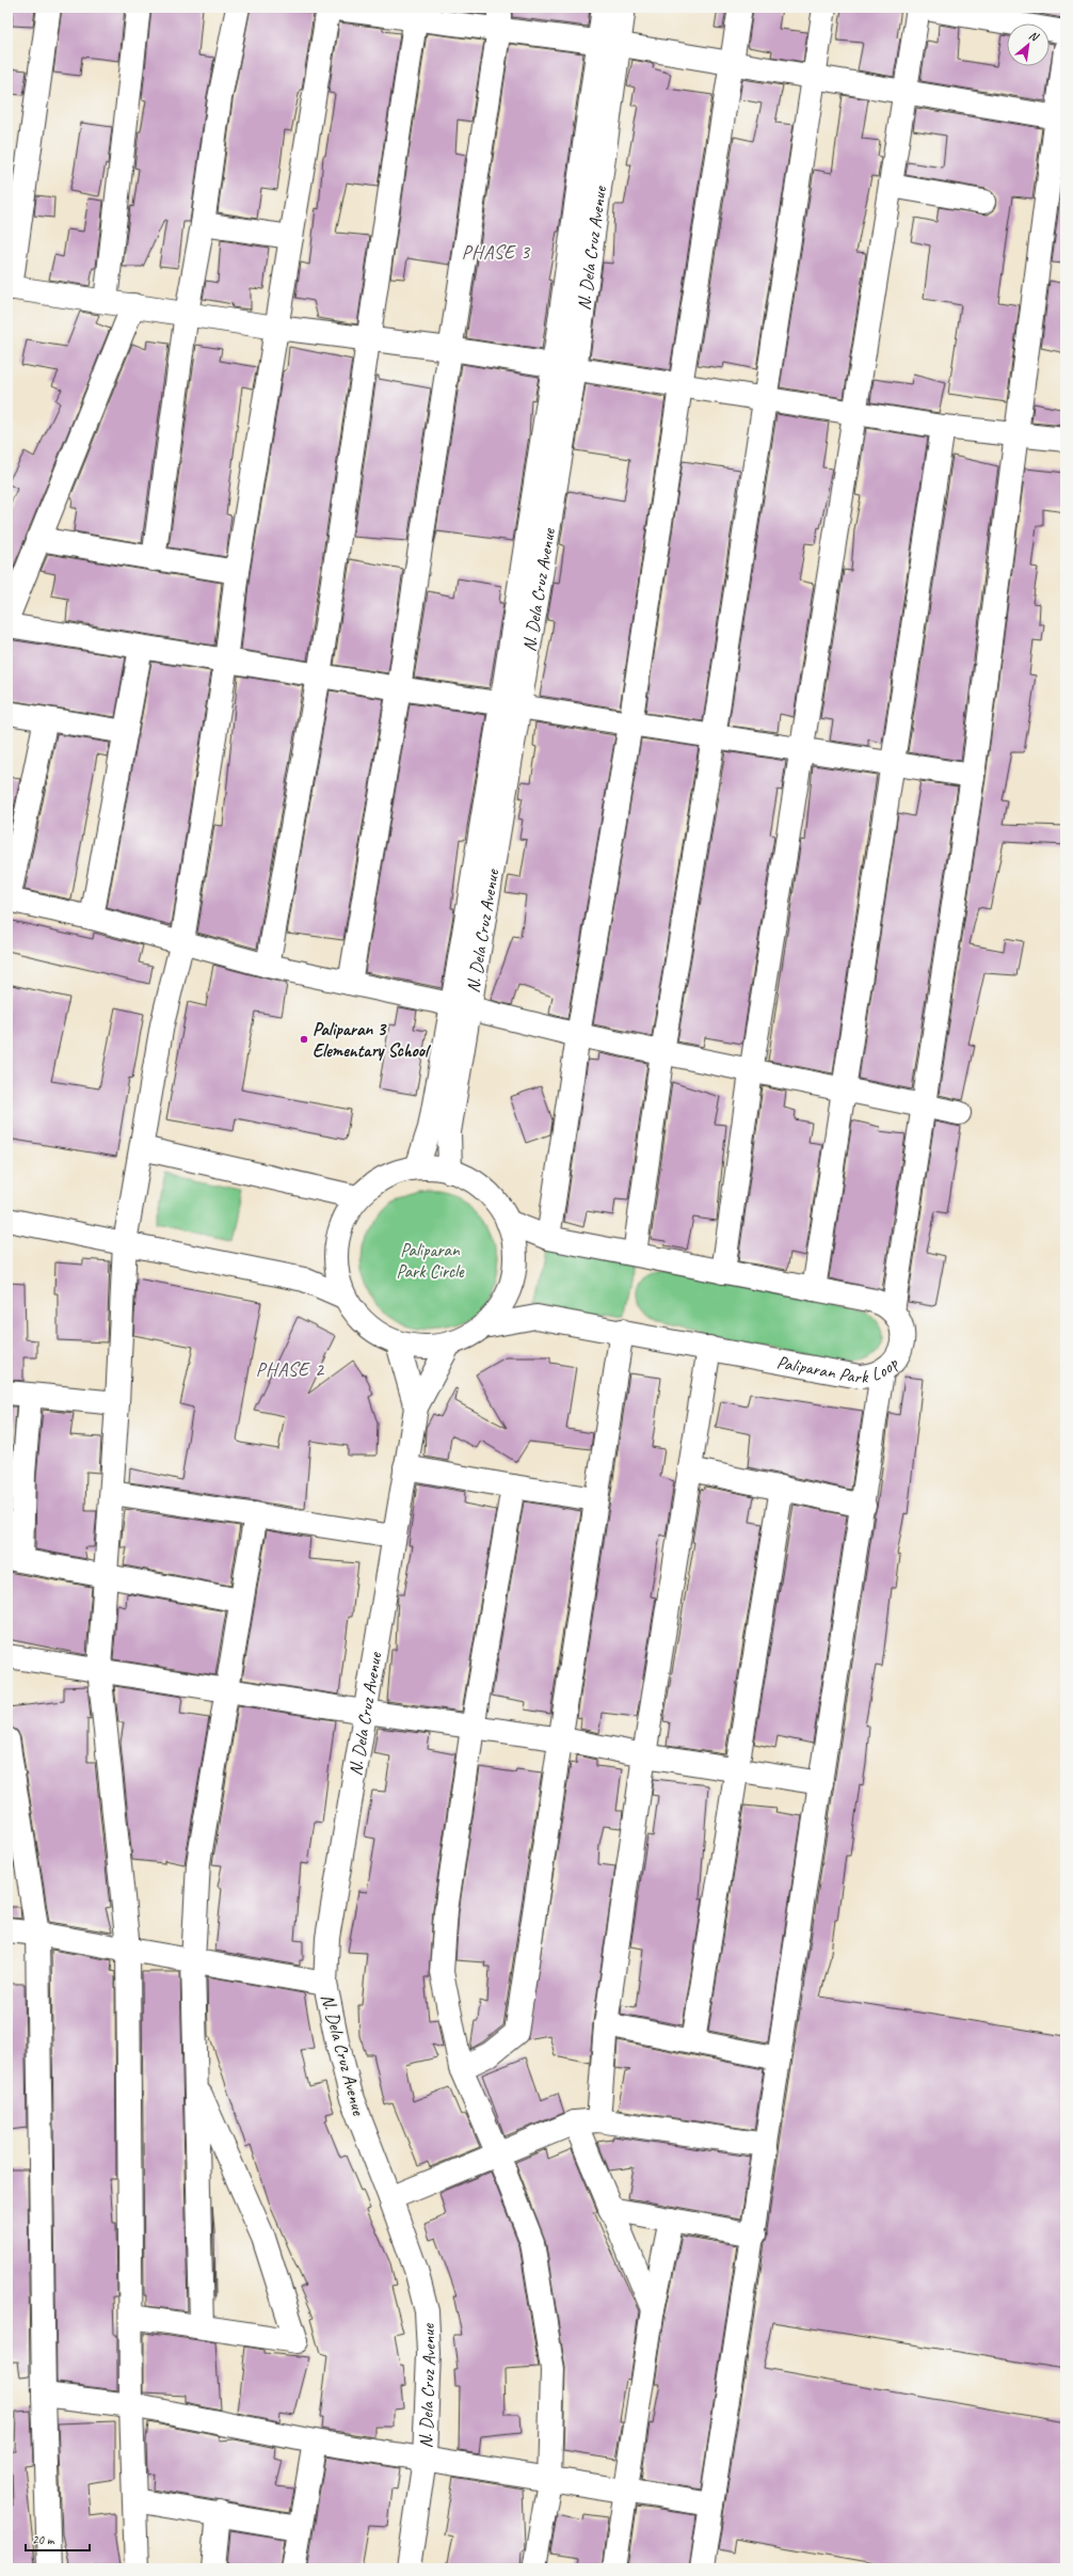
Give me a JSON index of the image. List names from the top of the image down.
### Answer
{
  "streets": {
    "street": ["N. Dela Cruz Avenue", "Paliparan Park Loop"]
  },
  "districts": ["PHASE 3", "PHASE 2"],
  "parks": ["Paliparan Park Circle"],
  "places": ["Paliparan 3 Elementary School"],
  "scale_bar": "20 m",
  "north": "top right"
}
